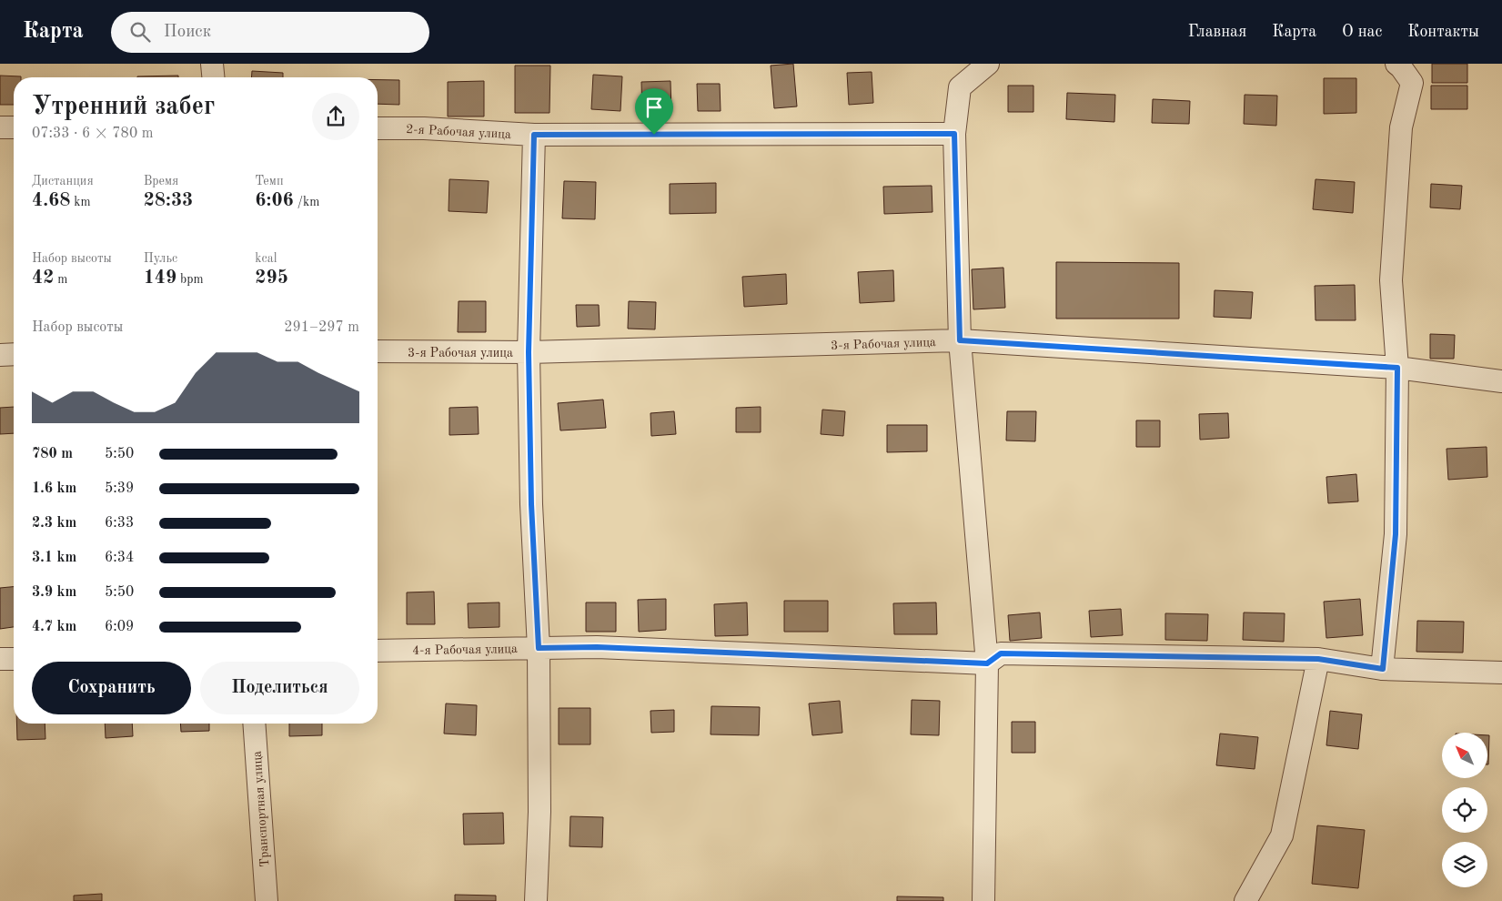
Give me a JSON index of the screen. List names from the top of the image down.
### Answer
{
  "streets": {
    "street": [
      "2-я Рабочая улица",
      "3-я Рабочая улица",
      "4-я Рабочая улица",
      "Транспортная улица"
    ]
  },
  "north": "top left",
  "page": {
    "header": "Карта",
    "search": "Поиск",
    "nav": [
      "Главная",
      "Карта",
      "О нас",
      "Контакты"
    ],
    "heading": ["Утренний забег", "07:33 · 6 × 780 m"],
    "stats": [
      ["Дистанция", "4.68 km"],
      ["Время", "28:33"],
      ["Темп", "6:06 /km"],
      ["Набор высоты", "42 m"],
      ["Пульс", "149 bpm"],
      ["kcal", "295"]
    ],
    "chart": ["Набор высоты", "291–297 m"],
    "list": [
      {
        "name": "780 m",
        "note": "5:50"
      },
      {
        "name": "1.6 km",
        "note": "5:39"
      },
      {
        "name": "2.3 km",
        "note": "6:33"
      },
      {
        "name": "3.1 km",
        "note": "6:34"
      },
      {
        "name": "3.9 km",
        "note": "5:50"
      },
      {
        "name": "4.7 km",
        "note": "6:09"
      }
    ],
    "buttons": ["Сохранить", "Поделиться"]
  }
}
